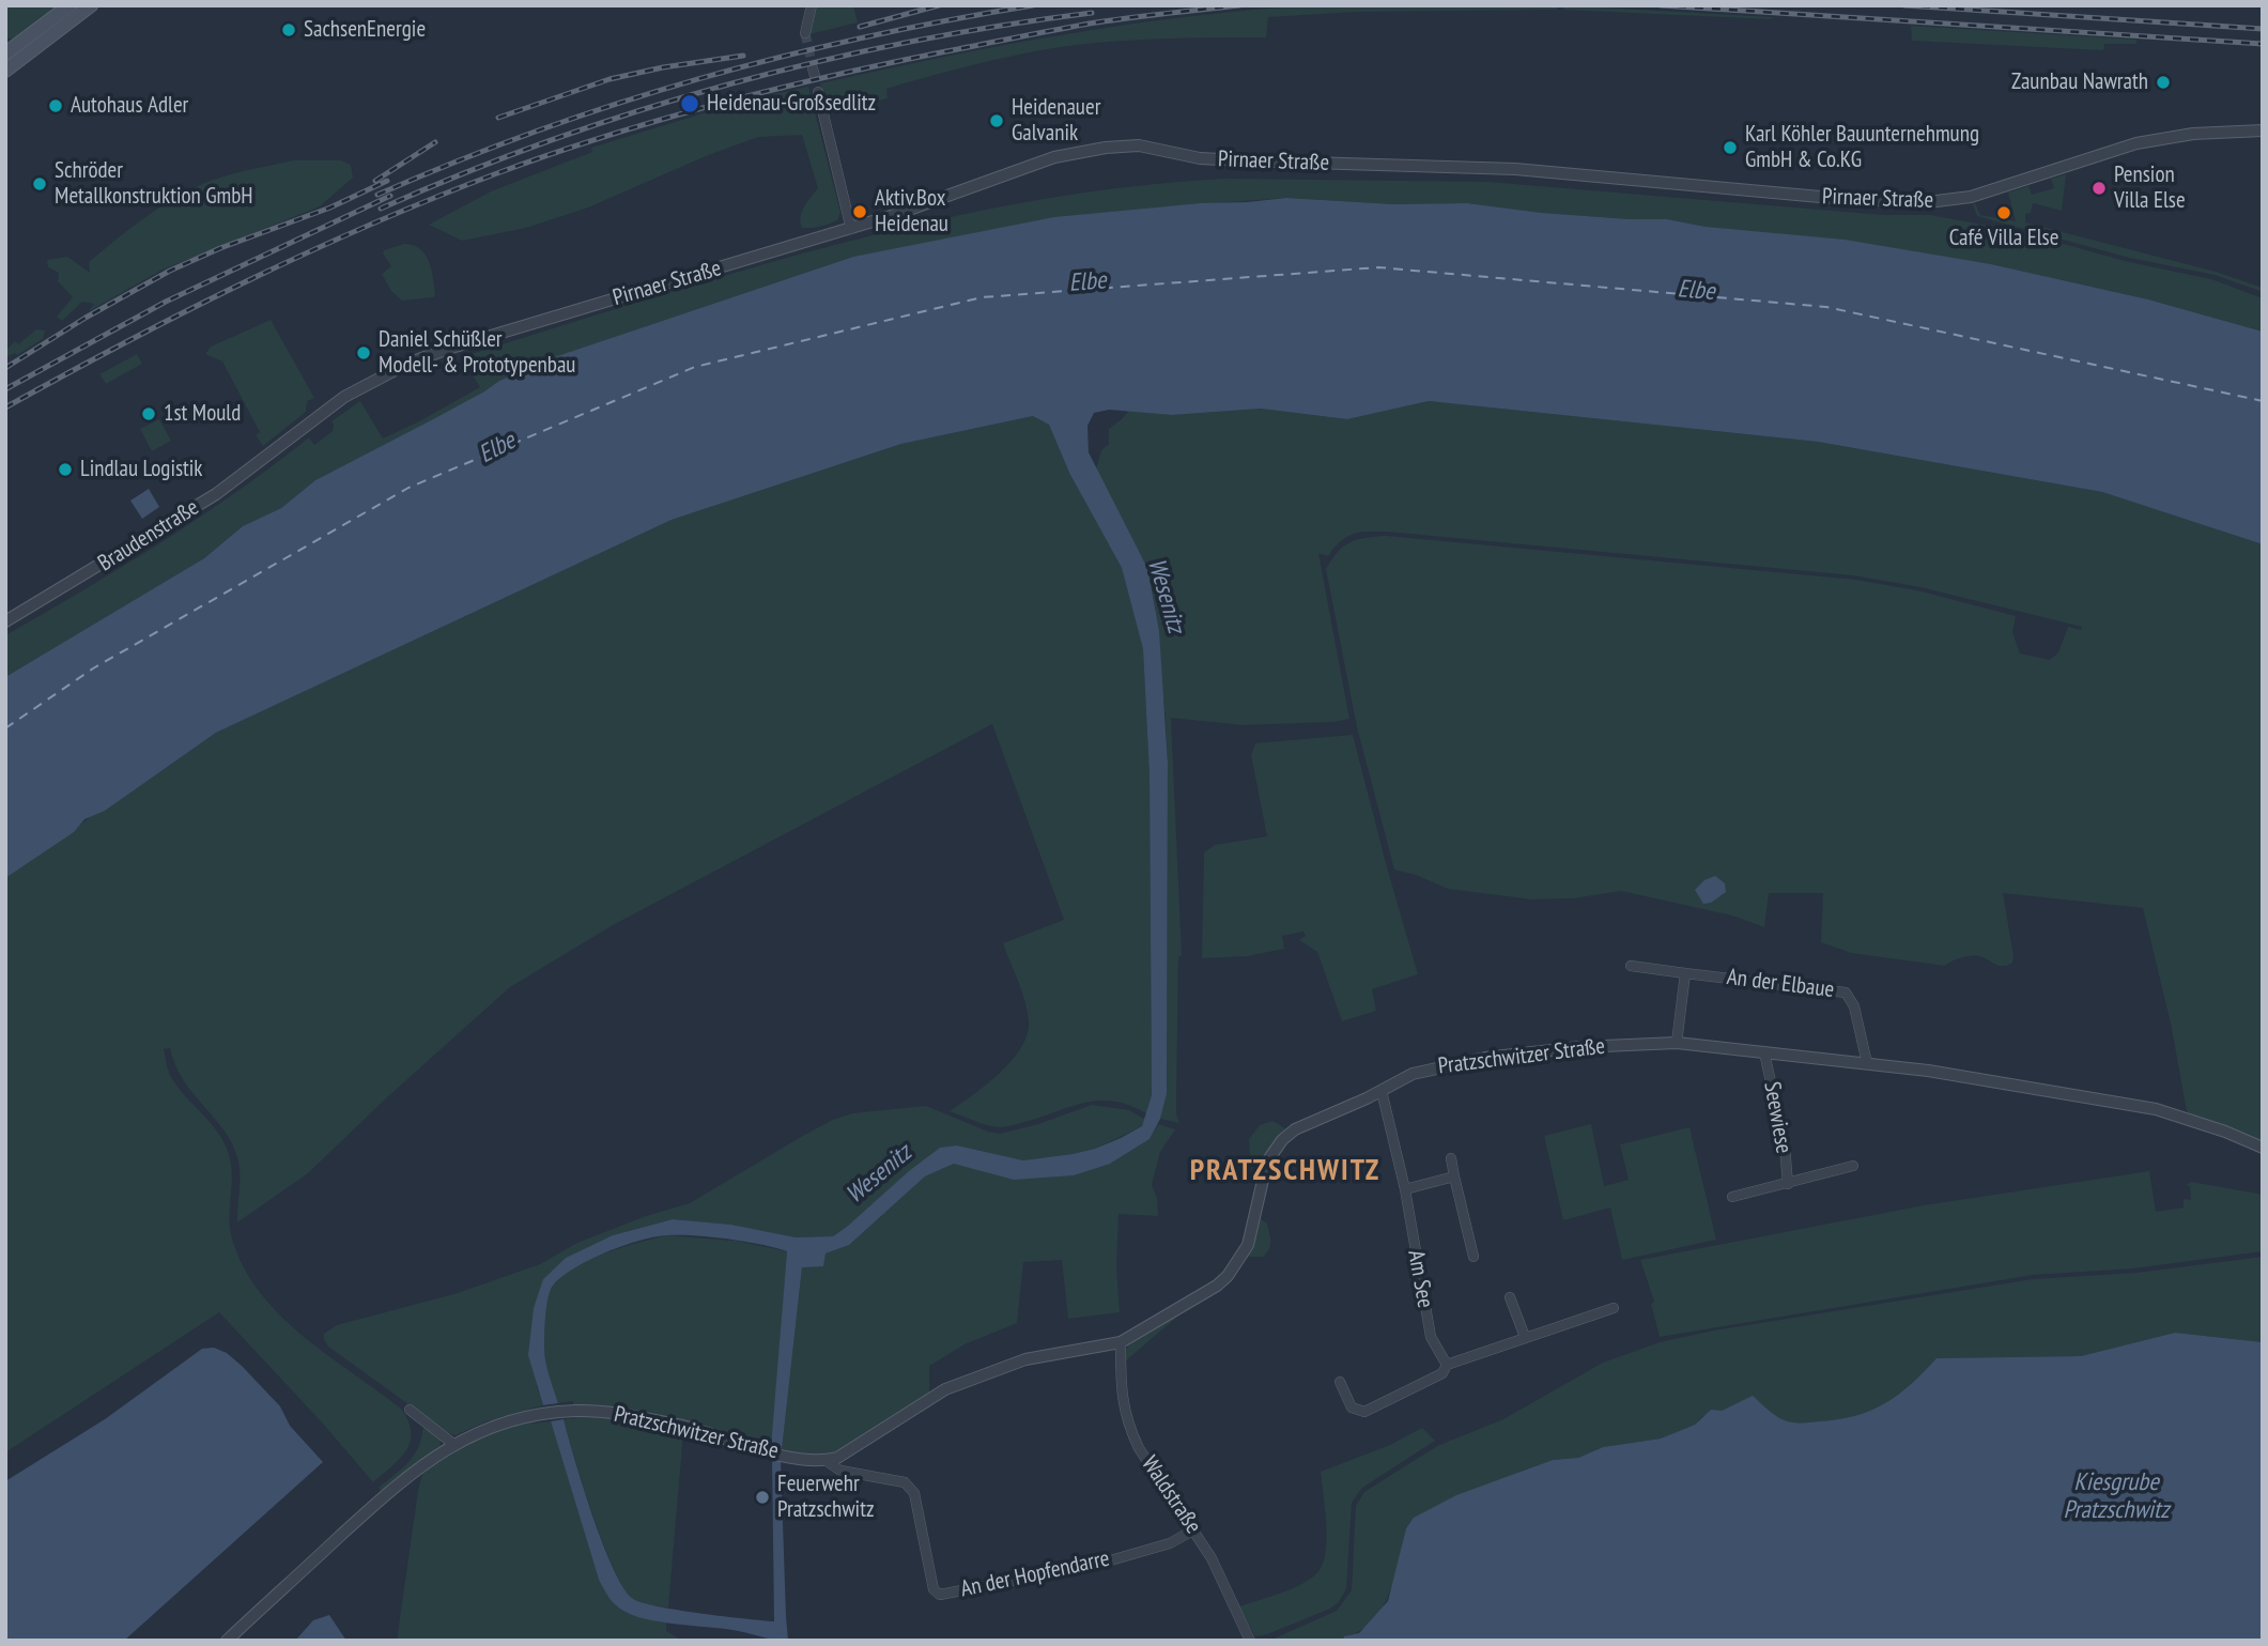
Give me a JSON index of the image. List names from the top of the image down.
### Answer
{
  "streets": {
    "street": [
      "Pirnaer Straße",
      "Braudenstraße",
      "An der Elbaue",
      "Pratzschwitzer Straße",
      "Seewiese",
      "Am See",
      "Waldstraße",
      "An der Hopfendarre"
    ]
  },
  "crossings": [
    ["Pirnaer Straße", "Braudenstraße"],
    ["An der Elbaue", "Pratzschwitzer Straße"],
    ["Pratzschwitzer Straße", "Seewiese"],
    ["Pratzschwitzer Straße", "Am See"],
    ["Pratzschwitzer Straße", "Waldstraße"],
    ["Pratzschwitzer Straße", "An der Hopfendarre"],
    ["Waldstraße", "An der Hopfendarre"]
  ],
  "districts": ["PRATZSCHWITZ"],
  "water": ["Elbe", "Wesenitz", "Kiesgrube Pratzschwitz"],
  "places": [
    "SachsenEnergie",
    "Zaunbau Nawrath",
    "Heidenau-Großsedlitz",
    "Autohaus Adler",
    "Heidenauer Galvanik",
    "Karl Köhler Bauunternehmung GmbH & Co.KG",
    "Schröder Metallkonstruktion GmbH",
    "Pension Villa Else",
    "Aktiv.Box Heidenau",
    "Café Villa Else",
    "Daniel Schüßler Modell- & Prototypenbau",
    "1st Mould",
    "Lindlau Logistik",
    "Feuerwehr Pratzschwitz"
  ]
}
